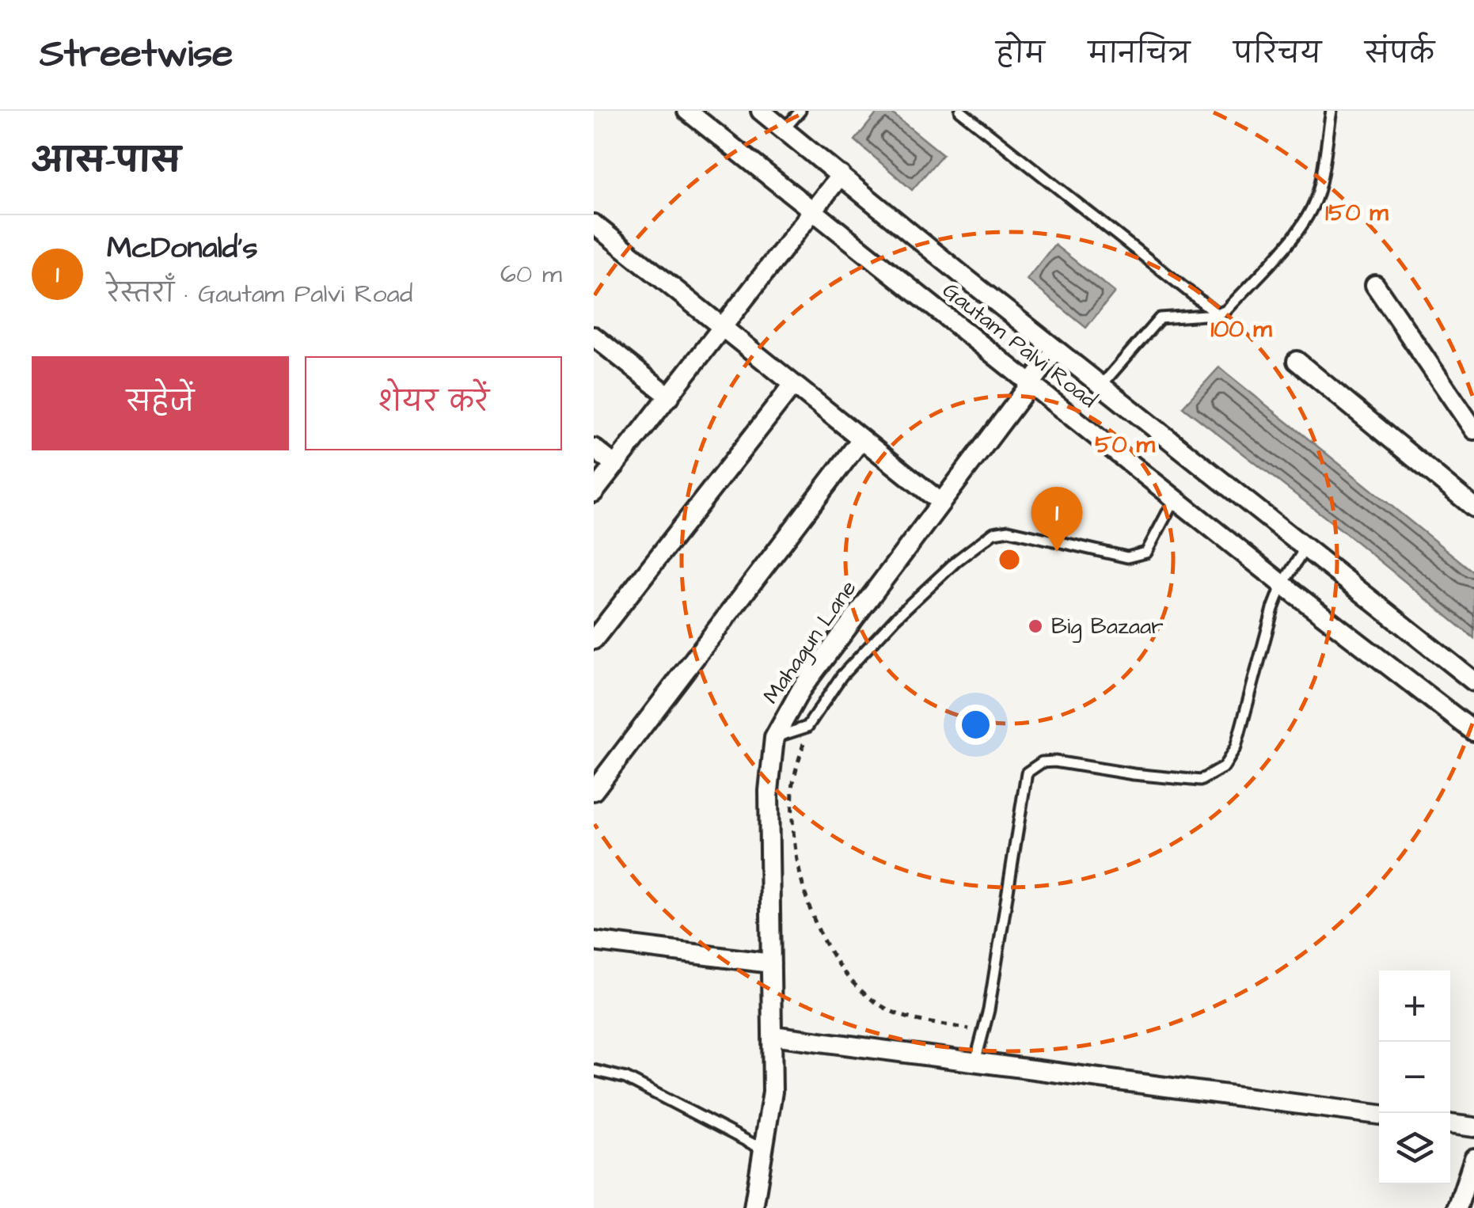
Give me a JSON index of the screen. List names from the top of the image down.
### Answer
{
  "streets": {
    "street": ["Gautam Palvi Road", "Mahagun Lane"]
  },
  "crossings": [
    ["Gautam Palvi Road", "Mahagun Lane"]
  ],
  "places": ["Big Bazaar"],
  "page": {
    "header": "Streetwise",
    "nav": [
      "होम",
      "मानचित्र",
      "परिचय",
      "संपर्क"
    ],
    "heading": "आस-पास",
    "list": [
      {
        "mark": "1",
        "name": "McDonald's",
        "note": "रेस्तराँ · Gautam Palvi Road",
        "value": "60 m"
      }
    ],
    "buttons": ["सहेजें", "शेयर करें"],
    "pins": "1",
    "map_buttons": ["+", "−"]
  },
  "rings": ["150 m", "100 m", "50 m"]
}
